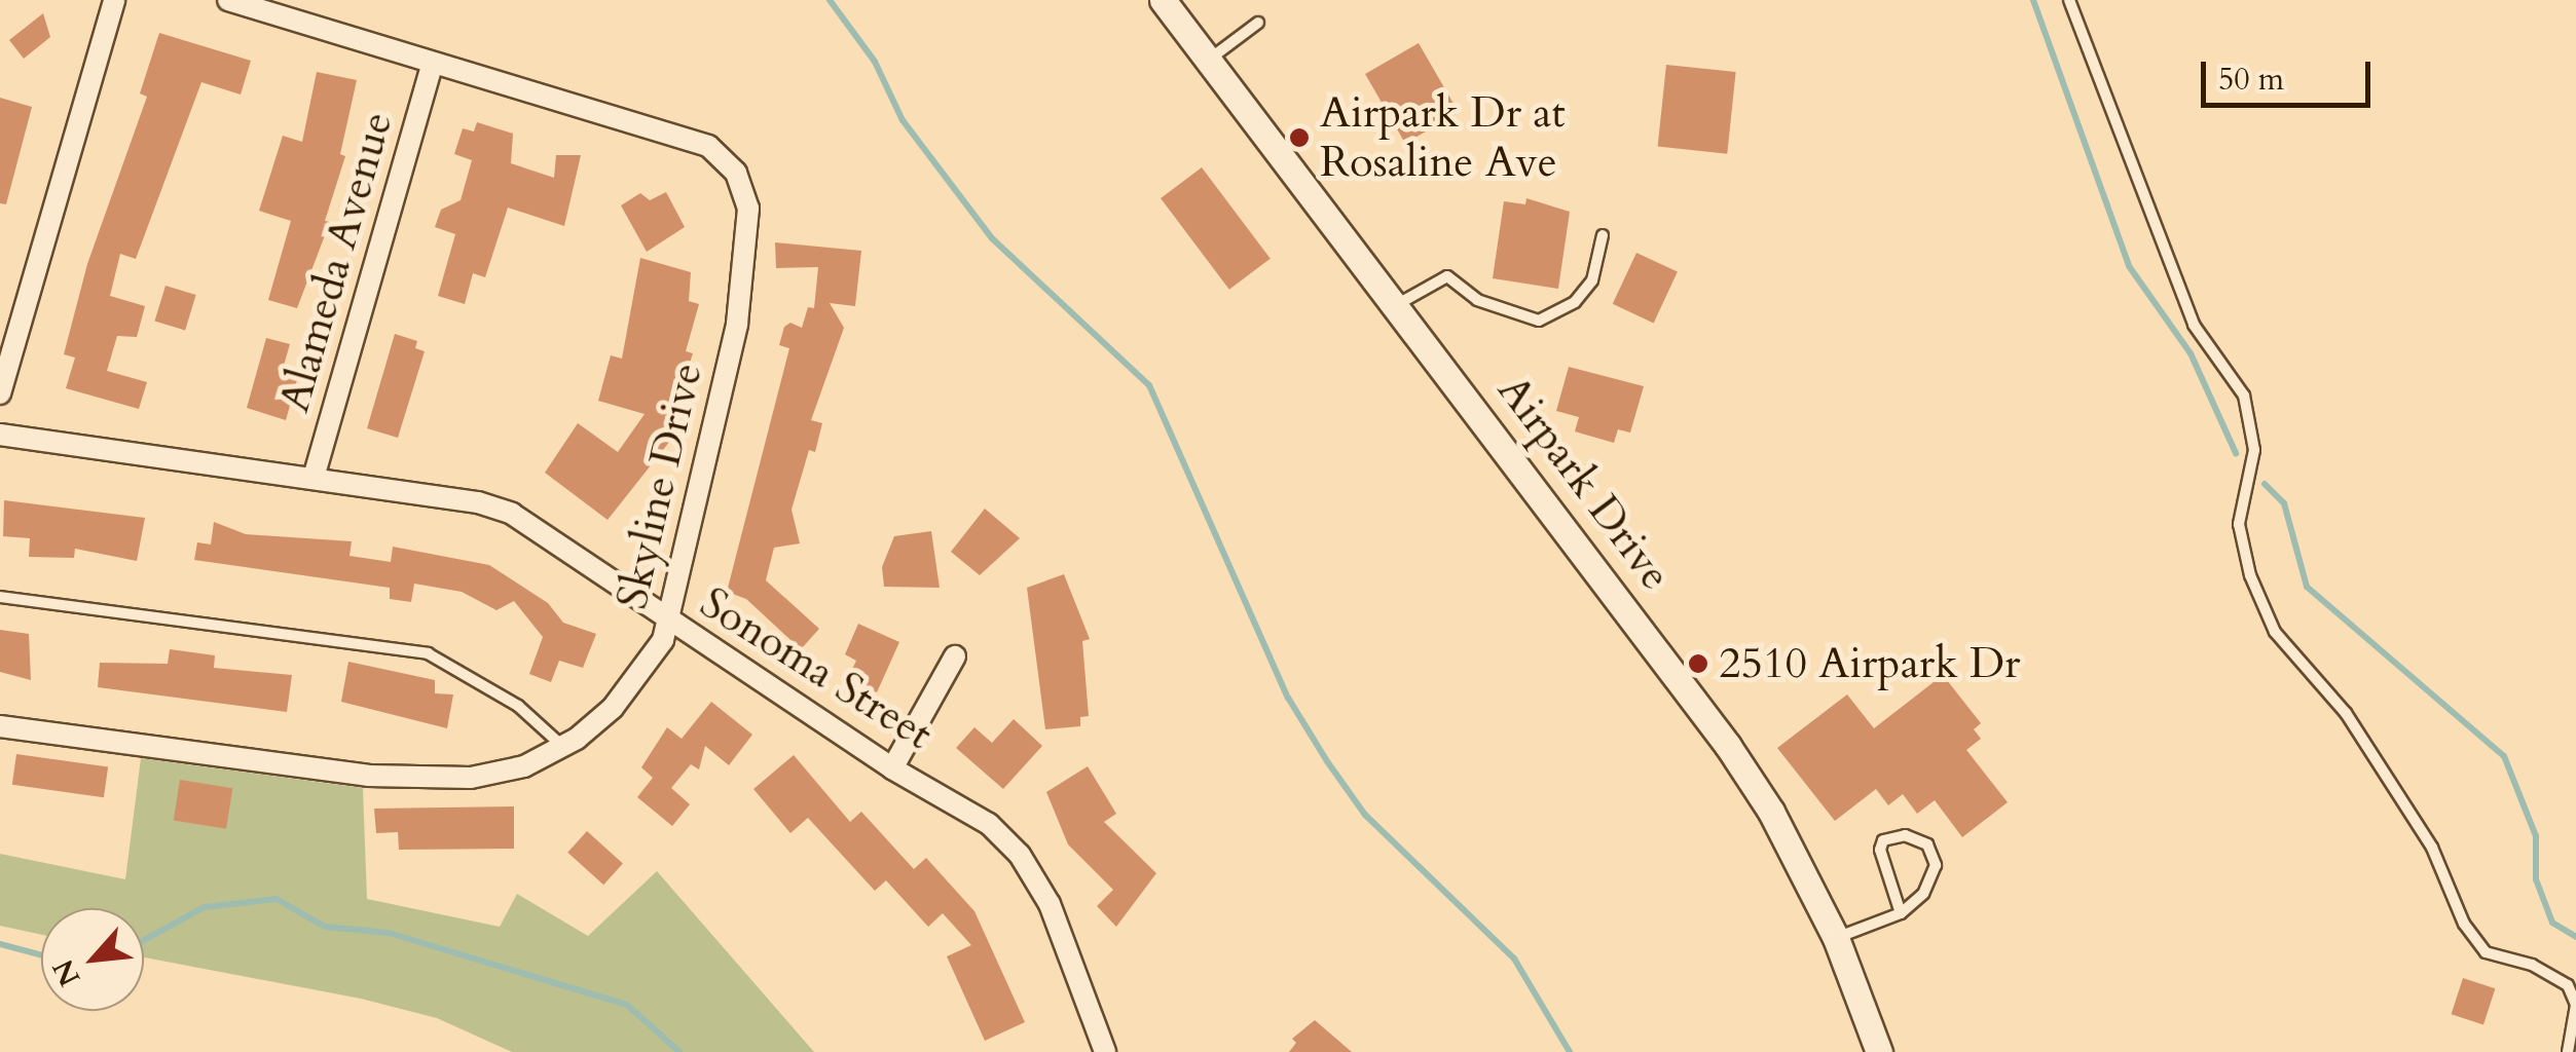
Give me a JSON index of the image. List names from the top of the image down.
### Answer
{
  "streets": {
    "street": [
      "Alameda Avenue",
      "Airpark Drive",
      "Skyline Drive",
      "Sonoma Street"
    ]
  },
  "crossings": [
    ["Alameda Avenue", "Skyline Drive"],
    ["Alameda Avenue", "Sonoma Street"],
    ["Skyline Drive", "Sonoma Street"]
  ],
  "places": ["Airpark Dr at Rosaline Ave", "2510 Airpark Dr"],
  "scale_bar": "50 m",
  "north": "bottom left"
}
